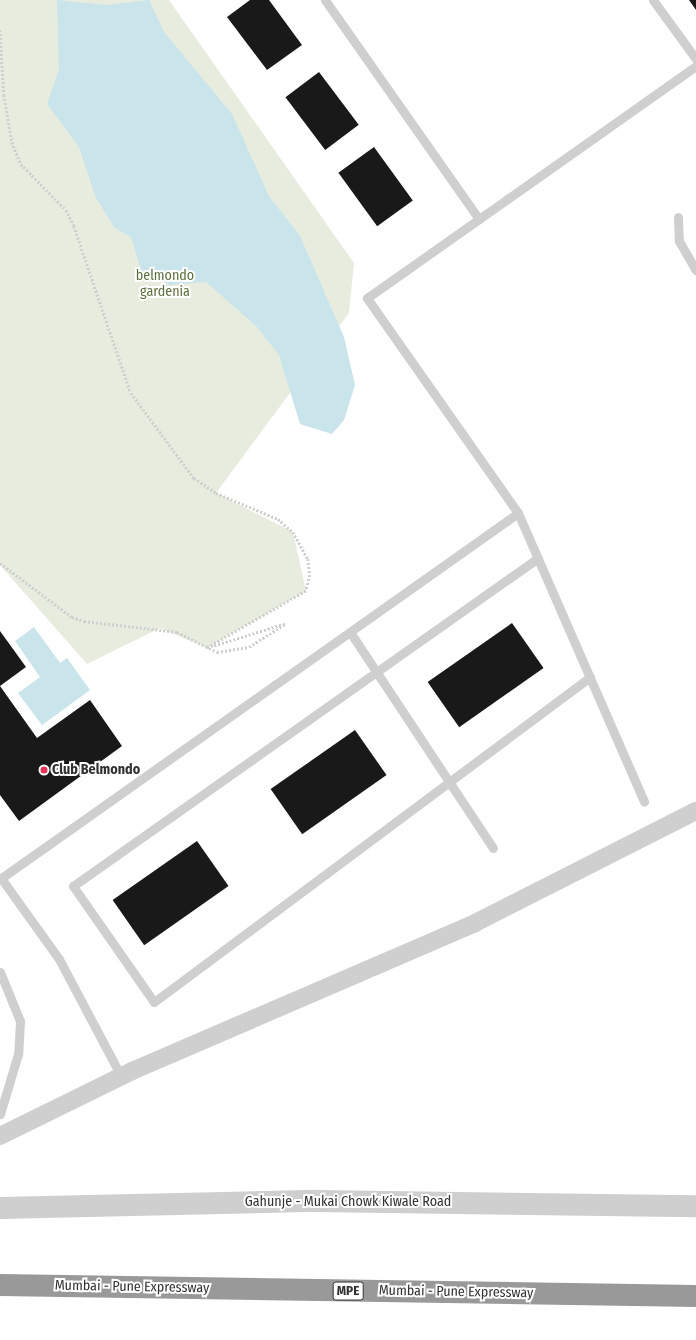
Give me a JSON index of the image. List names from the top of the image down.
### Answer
{
  "streets": {
    "highway": ["Mumbai - Pune Expressway", "MPE"],
    "street": ["Gahunje - Mukai Chowk Kiwale Road"]
  },
  "parks": ["belmondo gardenia"],
  "places": ["Club Belmondo"]
}
